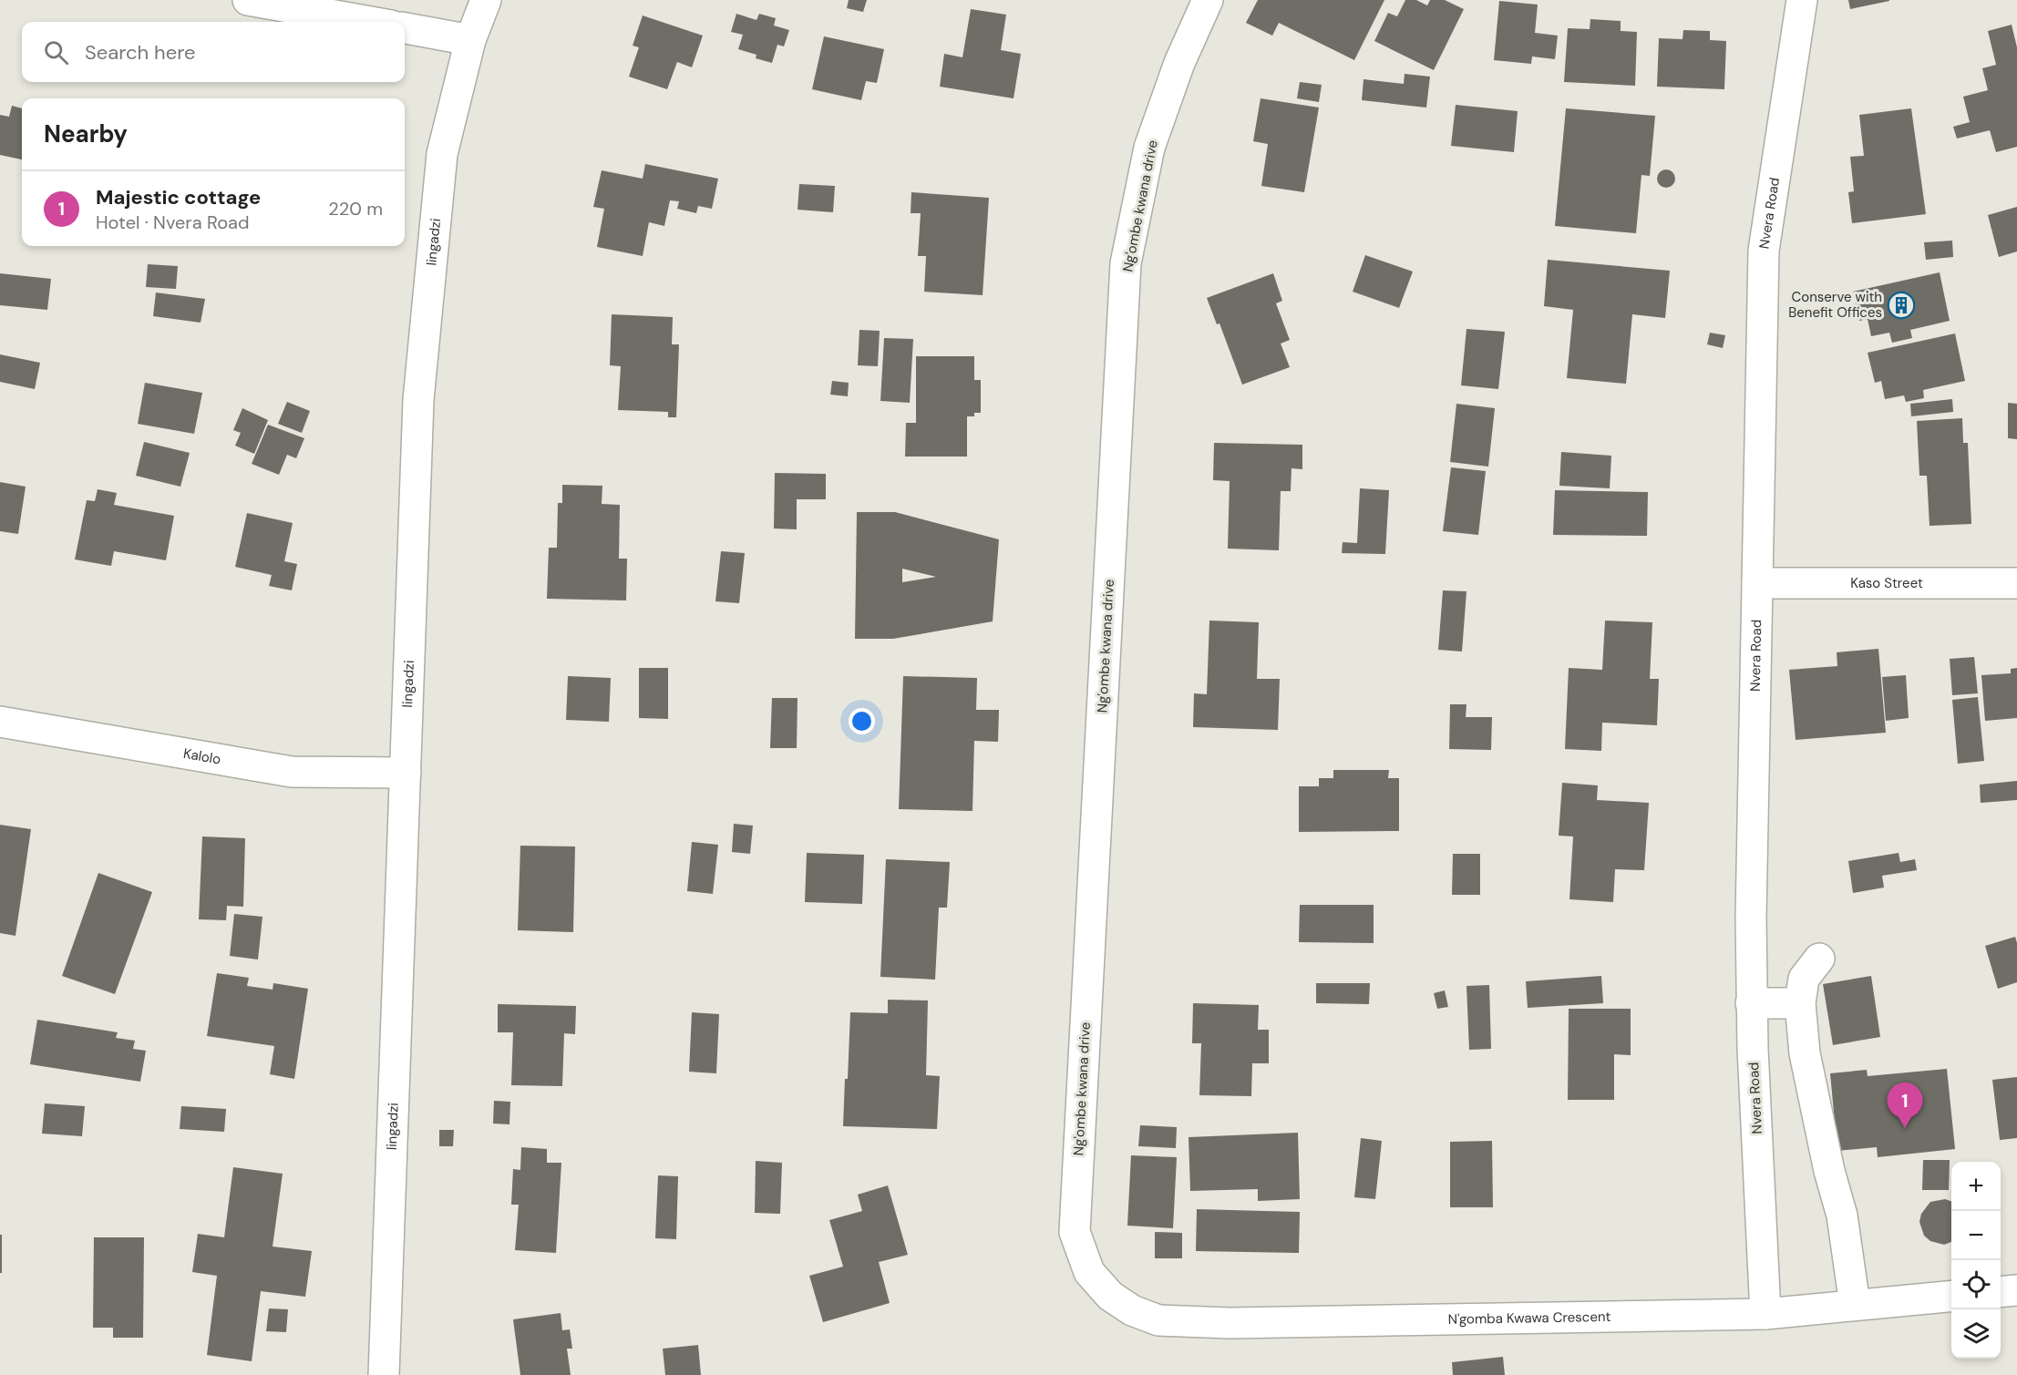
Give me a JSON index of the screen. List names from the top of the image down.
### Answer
{
  "streets": {
    "street": [
      "Ng'ombe kwana drive",
      "Nvera Road",
      "lingadzi",
      "Kaso Street",
      "Kalolo",
      "N'gomba Kwawa Crescent"
    ]
  },
  "crossings": [
    ["Ng'ombe kwana drive", "N'gomba Kwawa Crescent"],
    ["Nvera Road", "Kaso Street"],
    ["Nvera Road", "N'gomba Kwawa Crescent"],
    ["lingadzi", "Kalolo"]
  ],
  "places": {
    "building": ["Conserve with Benefit Offices"]
  },
  "page": {
    "search": "Search here",
    "heading": "Nearby",
    "list": [
      {
        "mark": "1",
        "name": "Majestic cottage",
        "note": "Hotel · Nvera Road",
        "value": "220 m"
      }
    ],
    "pins": "1",
    "map_buttons": ["+", "−"]
  }
}
